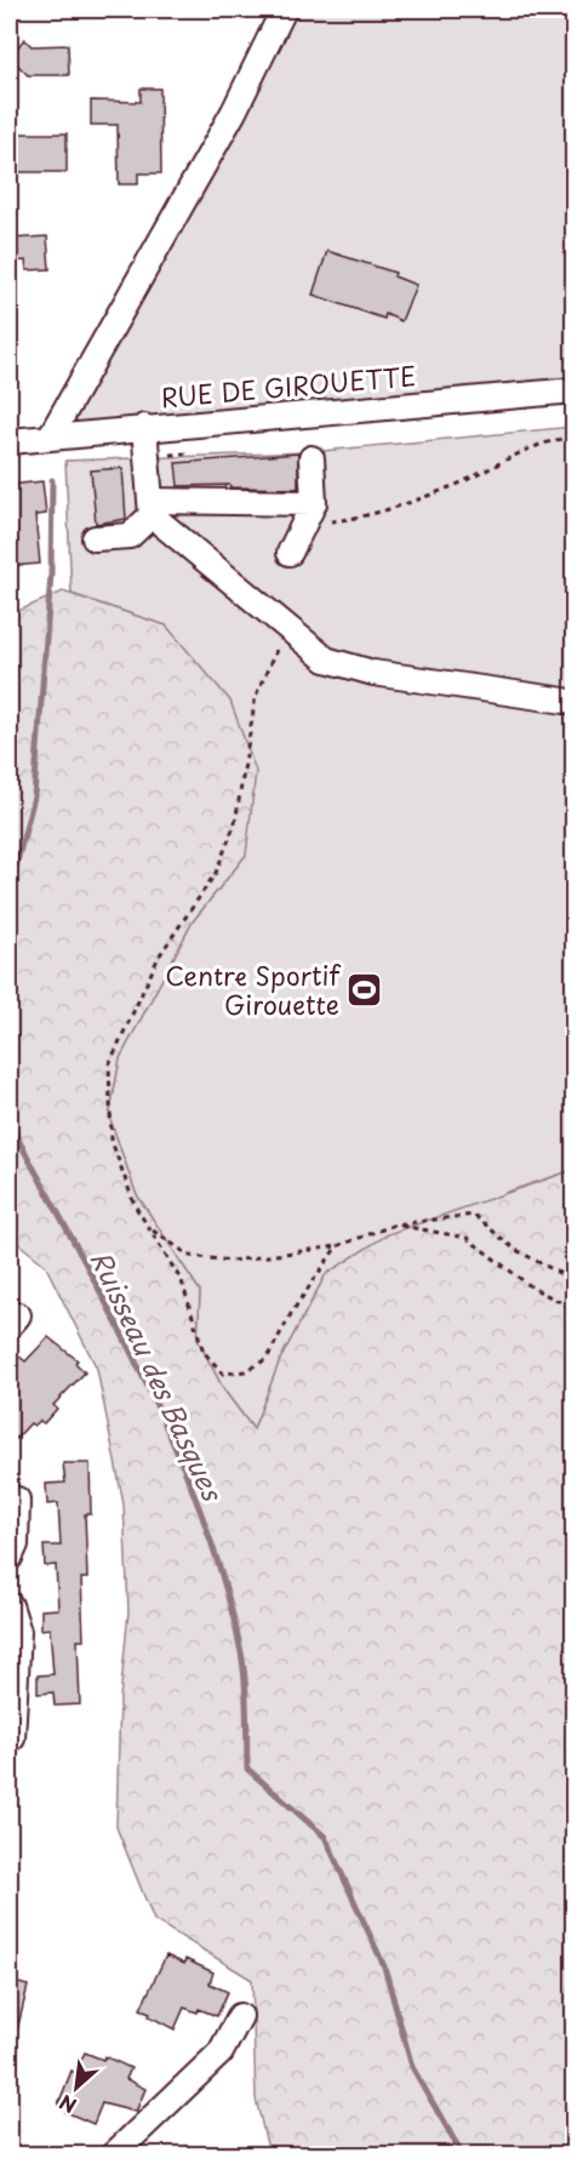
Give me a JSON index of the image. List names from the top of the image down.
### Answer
{
  "streets": {
    "street": ["RUE DE GIROUETTE"]
  },
  "water": ["Ruisseau des Basques"],
  "places": {
    "sports": ["Centre Sportif Girouette"]
  },
  "north": "bottom left"
}
